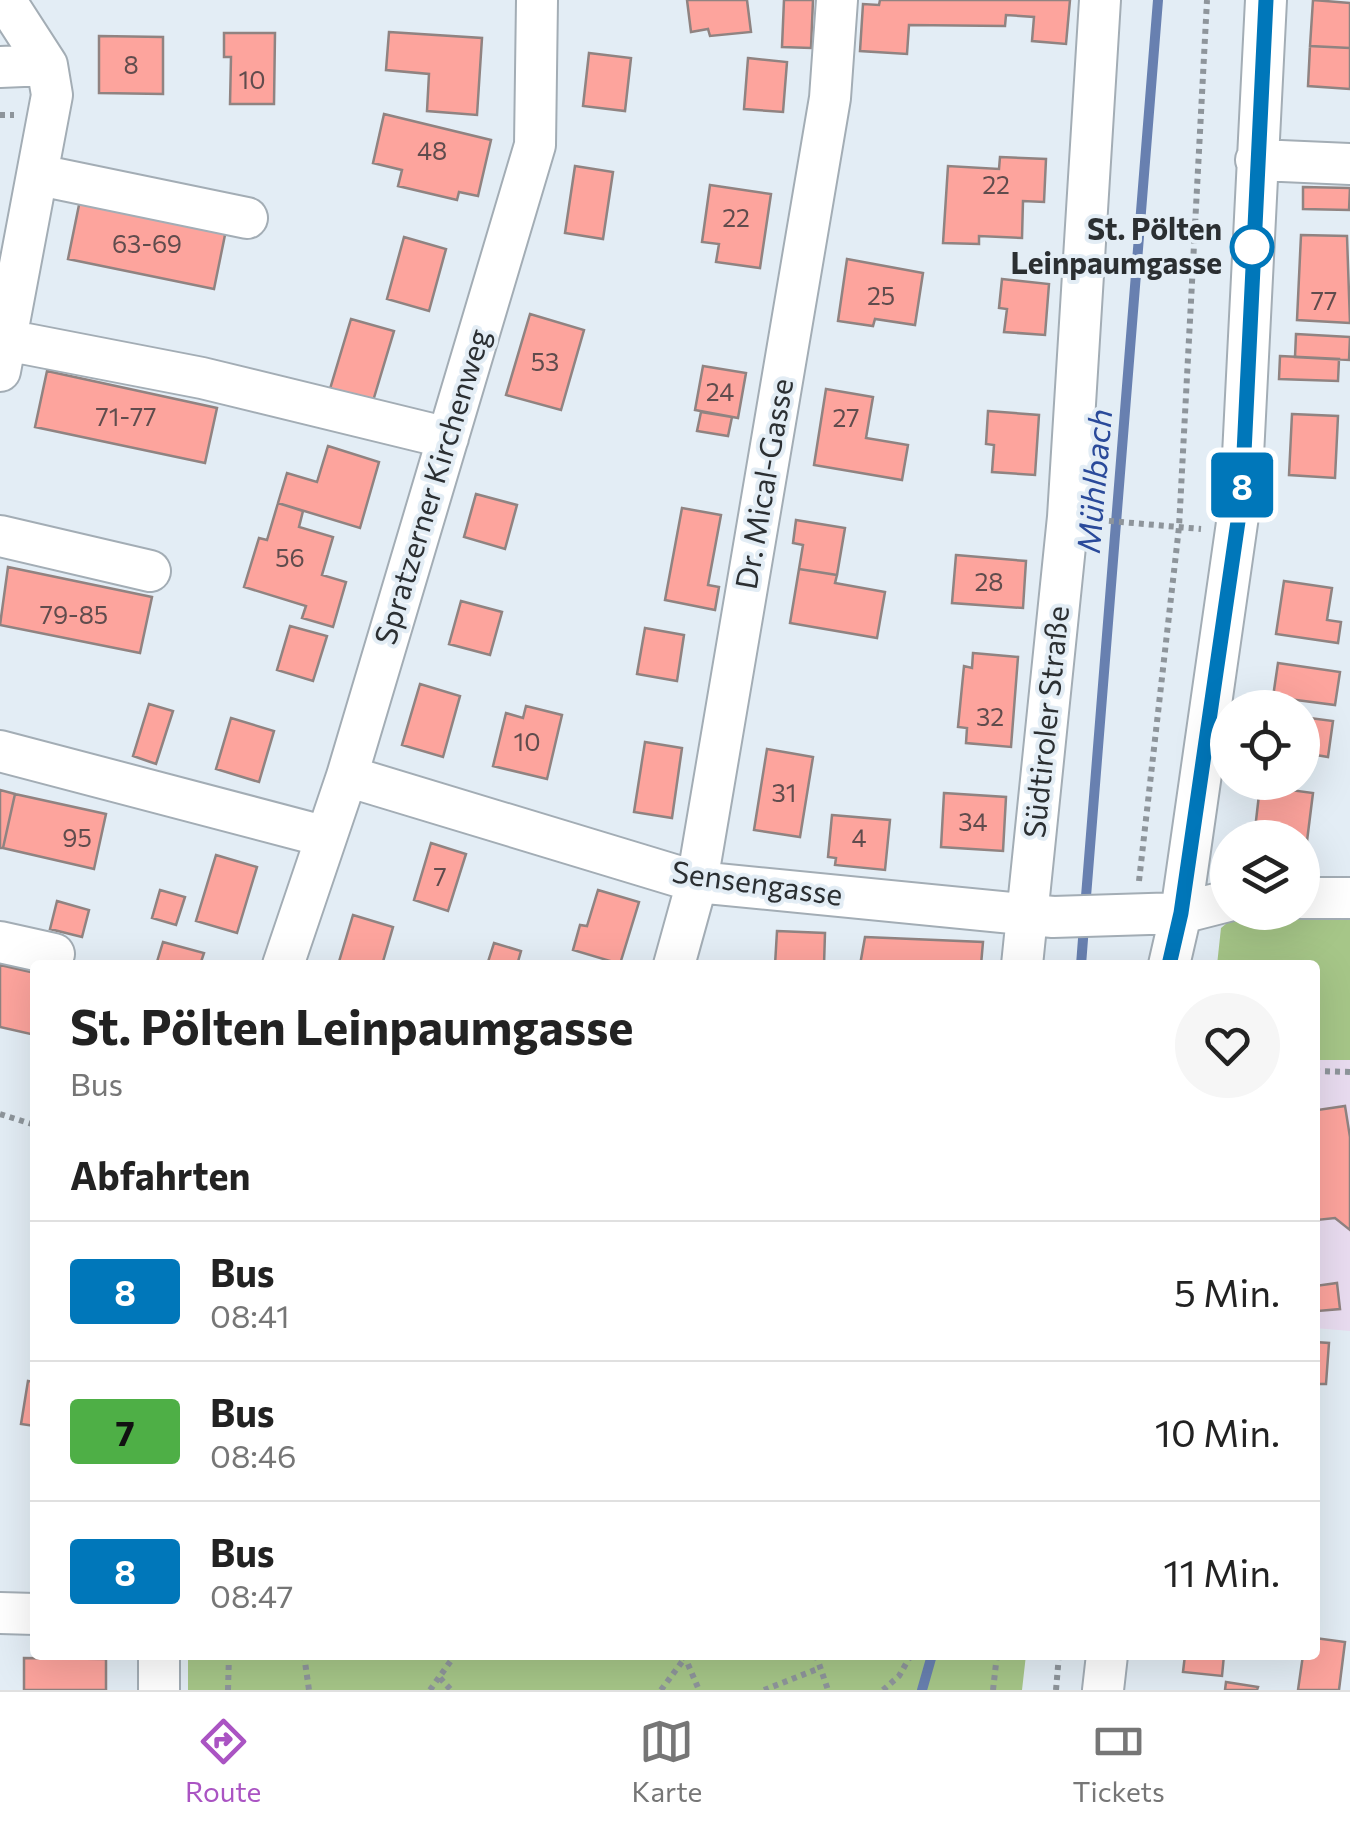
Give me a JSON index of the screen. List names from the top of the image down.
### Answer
{
  "streets": {
    "street": [
      "Dr. Mical-Gasse",
      "Spratzerner Kirchenweg",
      "Südtiroler Straße",
      "Sensengasse"
    ]
  },
  "crossings": [
    ["Dr. Mical-Gasse", "Sensengasse"],
    ["Spratzerner Kirchenweg", "Sensengasse"],
    ["Südtiroler Straße", "Sensengasse"]
  ],
  "water": ["Mühlbach"],
  "places": ["St. Pölten Leinpaumgasse"],
  "lines": ["bus line 8"],
  "house_numbers": [
    "8",
    "10",
    "48",
    "22",
    "22",
    "63-69",
    "25",
    "77",
    "53",
    "24",
    "71-77",
    "27",
    "56",
    "28",
    "79-85",
    "32",
    "10",
    "31",
    "34",
    "95",
    "4",
    "7"
  ],
  "page": {
    "on_map": "8",
    "heading": [
      ["St. Pölten Leinpaumgasse", "Bus"],
      "Abfahrten"
    ],
    "list": [
      {
        "mark": "8",
        "name": "Bus",
        "note": "08:41",
        "value": "5 Min."
      },
      {
        "mark": "7",
        "name": "Bus",
        "note": "08:46",
        "value": "10 Min."
      },
      {
        "mark": "8",
        "name": "Bus",
        "note": "08:47",
        "value": "11 Min."
      }
    ],
    "tabs": ["Route", "Karte", "Tickets"]
  }
}
